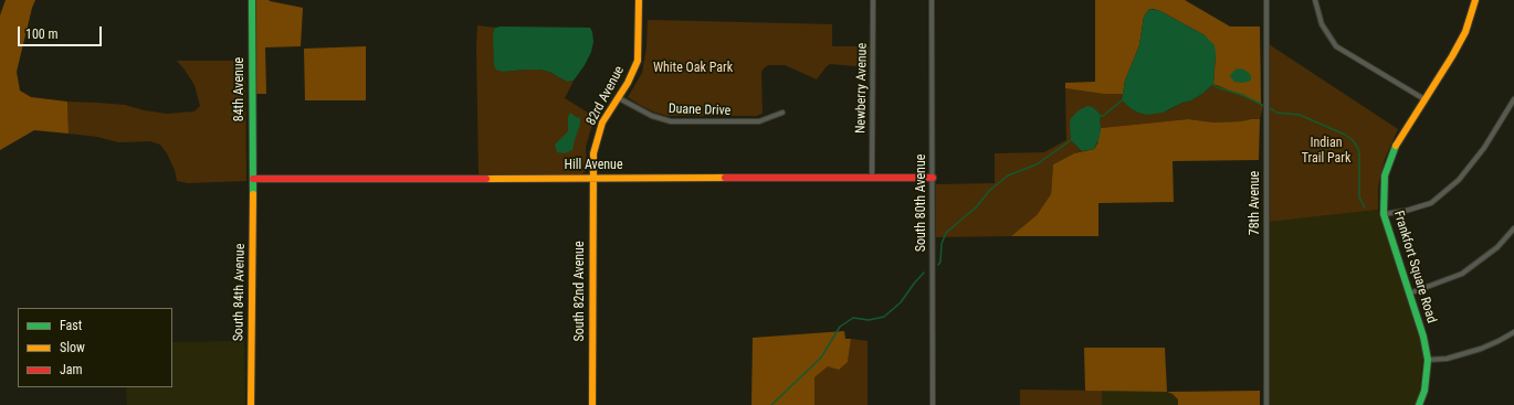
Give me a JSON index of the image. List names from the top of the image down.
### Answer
{
  "streets": {
    "street": [
      "Newberry Avenue",
      "84th Avenue",
      "82rd Avenue",
      "Duane Drive",
      "Hill Avenue",
      "South 80th Avenue",
      "78th Avenue",
      "Frankfort Square Road",
      "South 82nd Avenue",
      "South 84th Avenue"
    ]
  },
  "crossings": [
    ["Newberry Avenue", "Hill Avenue"],
    ["84th Avenue", "Hill Avenue"],
    ["84th Avenue", "South 84th Avenue"],
    ["82rd Avenue", "Duane Drive"],
    ["82rd Avenue", "Hill Avenue"],
    ["82rd Avenue", "South 82nd Avenue"],
    ["Hill Avenue", "South 80th Avenue"],
    ["Hill Avenue", "South 82nd Avenue"],
    ["Hill Avenue", "South 84th Avenue"]
  ],
  "parks": ["White Oak Park", "Indian Trail Park"],
  "legend": ["Fast", "Slow", "Jam"],
  "scale_bar": "100 m"
}
